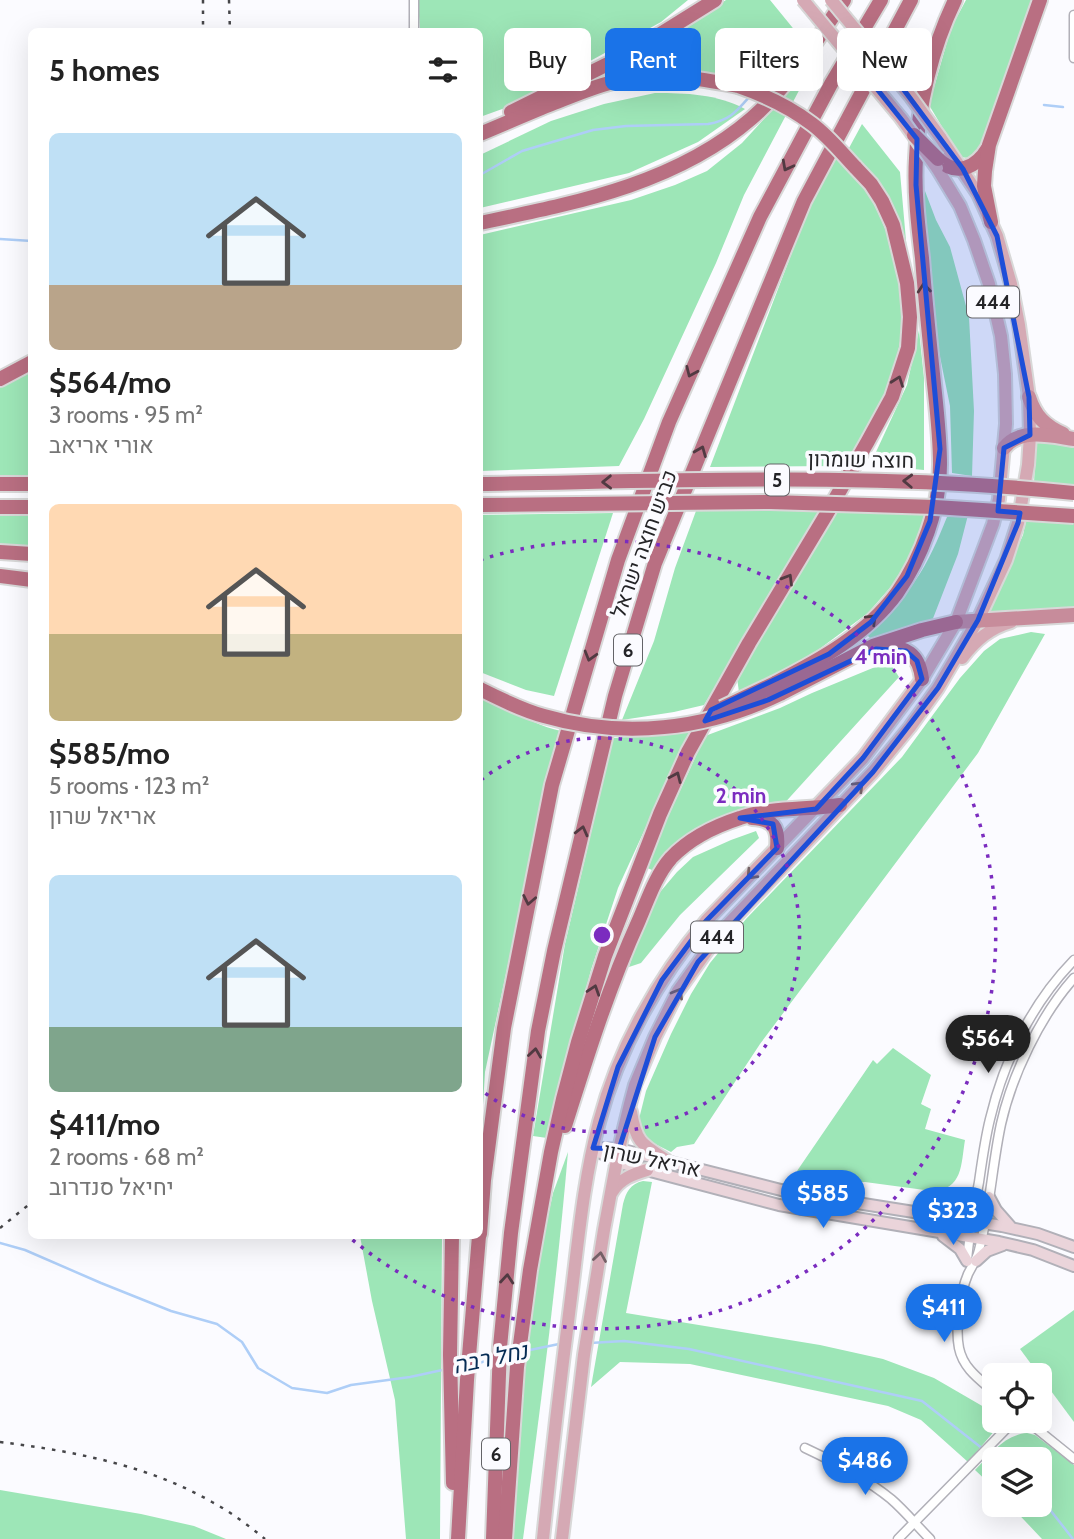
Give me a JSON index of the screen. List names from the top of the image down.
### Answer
{
  "streets": {
    "highway": [
      "חוצה שומרון",
      "5",
      "כביש חוצה ישראל",
      "6"
    ],
    "main road": ["444", "אריאל שרון"]
  },
  "crossings": [
    ["444", "אריאל שרון"]
  ],
  "water": ["נחל רבה"],
  "page": {
    "chip": [
      "Buy",
      "Rent",
      "Filters",
      "New"
    ],
    "heading": "5 homes",
    "list": [
      {
        "name": "$564/mo",
        "note": "3 rooms · 95 m² · אורי אריאב"
      },
      {
        "name": "$585/mo",
        "note": "5 rooms · 123 m² · אריאל שרון"
      },
      {
        "name": "$411/mo",
        "note": "2 rooms · 68 m² · יחיאל סנדרוב"
      }
    ],
    "price": [
      "$564",
      "$585",
      "$323",
      "$411",
      "$486"
    ]
  },
  "rings": ["4 min", "2 min"]
}
